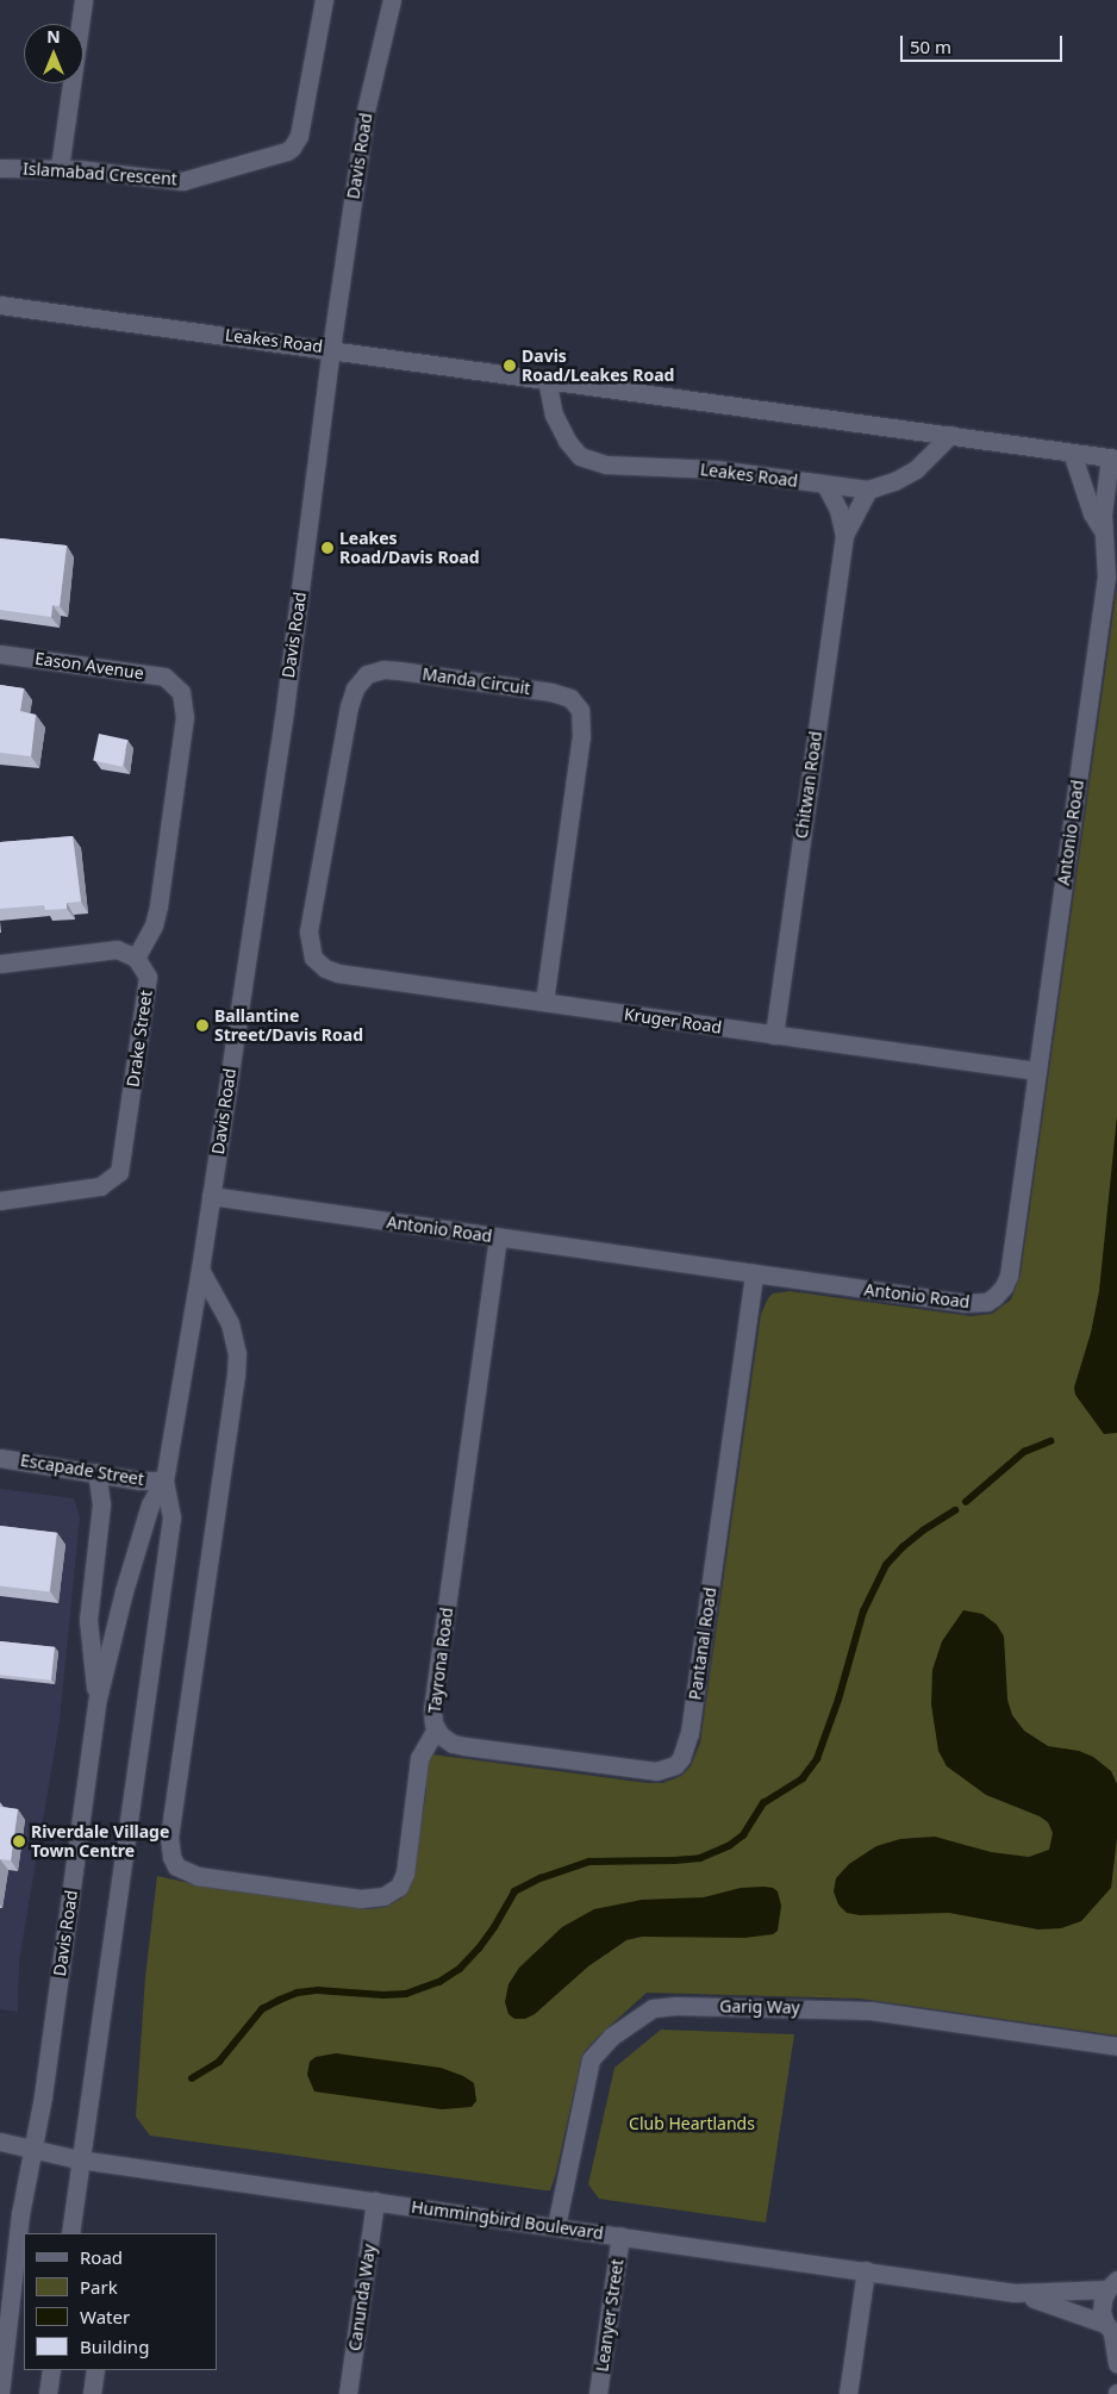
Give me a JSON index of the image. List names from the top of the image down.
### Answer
{
  "streets": {
    "street": [
      "Davis Road",
      "Islamabad Crescent",
      "Leakes Road",
      "Eason Avenue",
      "Manda Circuit",
      "Chitwan Road",
      "Antonio Road",
      "Kruger Road",
      "Drake Street",
      "Escapade Street",
      "Pantanal Road",
      "Tayrona Road",
      "Garig Way",
      "Hummingbird Boulevard",
      "Canunda Way",
      "Leanyer Street"
    ]
  },
  "crossings": [
    ["Davis Road", "Leakes Road"],
    ["Davis Road", "Antonio Road"],
    ["Davis Road", "Escapade Street"],
    ["Davis Road", "Tayrona Road"],
    ["Davis Road", "Hummingbird Boulevard"],
    ["Leakes Road", "Chitwan Road"],
    ["Leakes Road", "Antonio Road"],
    ["Eason Avenue", "Drake Street"],
    ["Manda Circuit", "Kruger Road"],
    ["Chitwan Road", "Kruger Road"],
    ["Antonio Road", "Kruger Road"],
    ["Antonio Road", "Pantanal Road"],
    ["Antonio Road", "Tayrona Road"],
    ["Pantanal Road", "Tayrona Road"],
    ["Garig Way", "Hummingbird Boulevard"],
    ["Hummingbird Boulevard", "Canunda Way"],
    ["Hummingbird Boulevard", "Leanyer Street"]
  ],
  "parks": ["Club Heartlands"],
  "places": [
    "Davis Road/Leakes Road",
    "Leakes Road/Davis Road",
    "Ballantine Street/Davis Road",
    "Riverdale Village Town Centre"
  ],
  "legend": [
    "Road",
    "Park",
    "Water",
    "Building"
  ],
  "scale_bar": "50 m",
  "north": "top"
}
